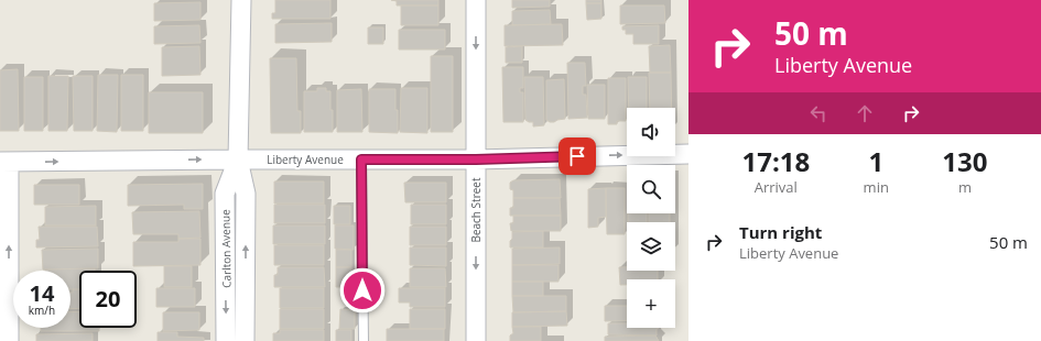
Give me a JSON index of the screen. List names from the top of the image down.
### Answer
{
  "streets": {
    "street": ["Liberty Avenue", "Beach Street", "Carlton Avenue"]
  },
  "crossings": [
    ["Liberty Avenue", "Beach Street"],
    ["Liberty Avenue", "Carlton Avenue"]
  ],
  "one_way": ["Liberty Avenue", "Beach Street"],
  "page": {
    "turn": ["50 m", "Liberty Avenue"],
    "map_buttons": "+",
    "eta": [
      "17:18",
      "Arrival",
      "1",
      "min",
      "130",
      "m"
    ],
    "list": [
      {
        "name": "Turn right",
        "note": "Liberty Avenue",
        "value": "50 m"
      }
    ],
    "speed": "14 km/h",
    "limit": "20"
  }
}
